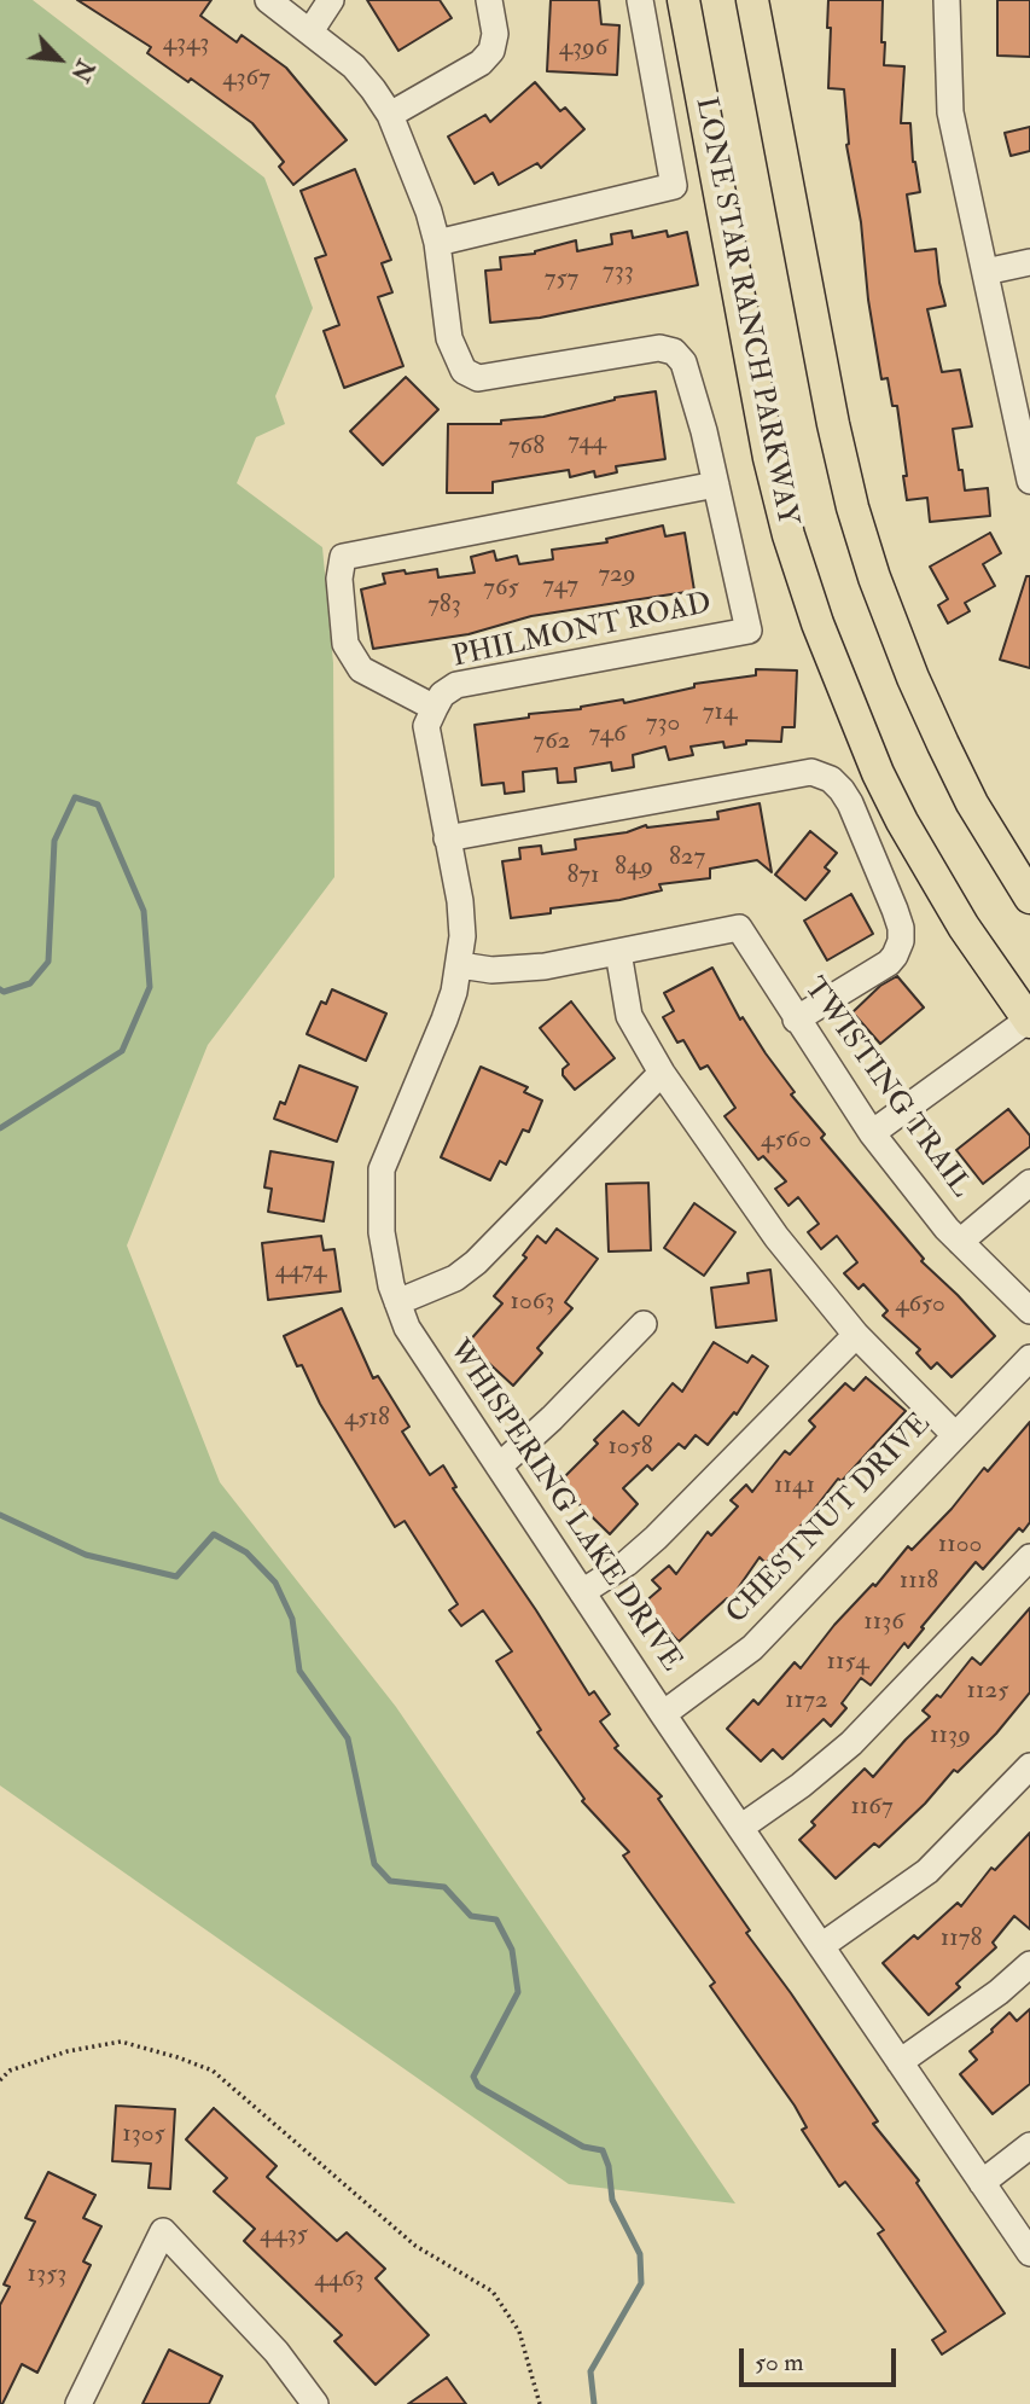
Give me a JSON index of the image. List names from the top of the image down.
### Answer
{
  "streets": {
    "main road": ["LONE STAR RANCH PARKWAY"],
    "street": [
      "PHILMONT ROAD",
      "TWISTING TRAIL",
      "WHISPERING LAKE DRIVE",
      "CHESTNUT DRIVE"
    ]
  },
  "crossings": [
    ["PHILMONT ROAD", "WHISPERING LAKE DRIVE"],
    ["WHISPERING LAKE DRIVE", "CHESTNUT DRIVE"]
  ],
  "house_numbers": [
    "4343",
    "4396",
    "4367",
    "733",
    "757",
    "744",
    "768",
    "729",
    "747",
    "765",
    "783",
    "714",
    "730",
    "746",
    "762",
    "827",
    "849",
    "871",
    "4560",
    "4474",
    "1063",
    "4650",
    "4518",
    "1058",
    "1141",
    "1100",
    "1118",
    "1136",
    "1154",
    "1125",
    "1172",
    "1139",
    "1167",
    "1178",
    "1305",
    "4435",
    "1353",
    "4463"
  ],
  "scale_bar": "50 m",
  "north": "bottom right"
}
